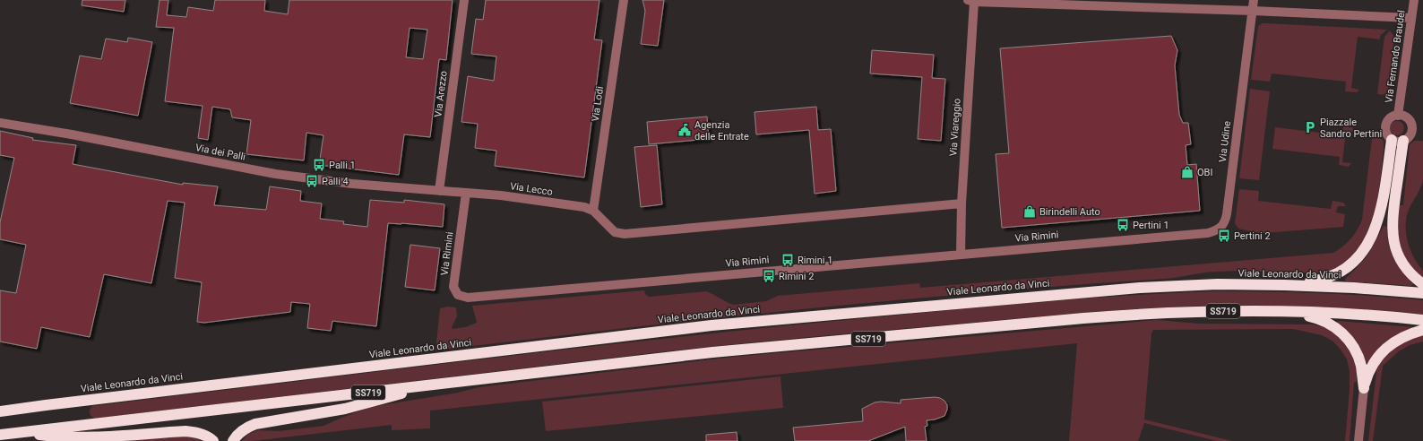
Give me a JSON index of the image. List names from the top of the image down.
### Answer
{
  "streets": {
    "highway": ["Viale Leonardo da Vinci", "SS719"],
    "street": [
      "Via Fernando Braudel",
      "Via Arezzo",
      "Via Lodi",
      "Via Viareggio",
      "Via Udine",
      "Via dei Palli",
      "Via Lecco",
      "Via Rimini"
    ]
  },
  "crossings": [
    ["Via Arezzo", "Via dei Palli"],
    ["Via Lodi", "Via Lecco"],
    ["Via Viareggio", "Via Rimini"],
    ["Via Udine", "Via Rimini"],
    ["Via dei Palli", "Via Lecco"],
    ["Via dei Palli", "Via Rimini"],
    ["Via Lecco", "Via Rimini"]
  ],
  "places": {
    "parking": ["Piazzale Sandro Pertini"],
    "public building": ["Agenzia delle Entrate"],
    "bus stop": [
      "Palli 1",
      "Palli 4",
      "Pertini 1",
      "Pertini 2",
      "Rimini 1",
      "Rimini 2"
    ],
    "shop": ["OBI", "Birindelli Auto"]
  }
}
